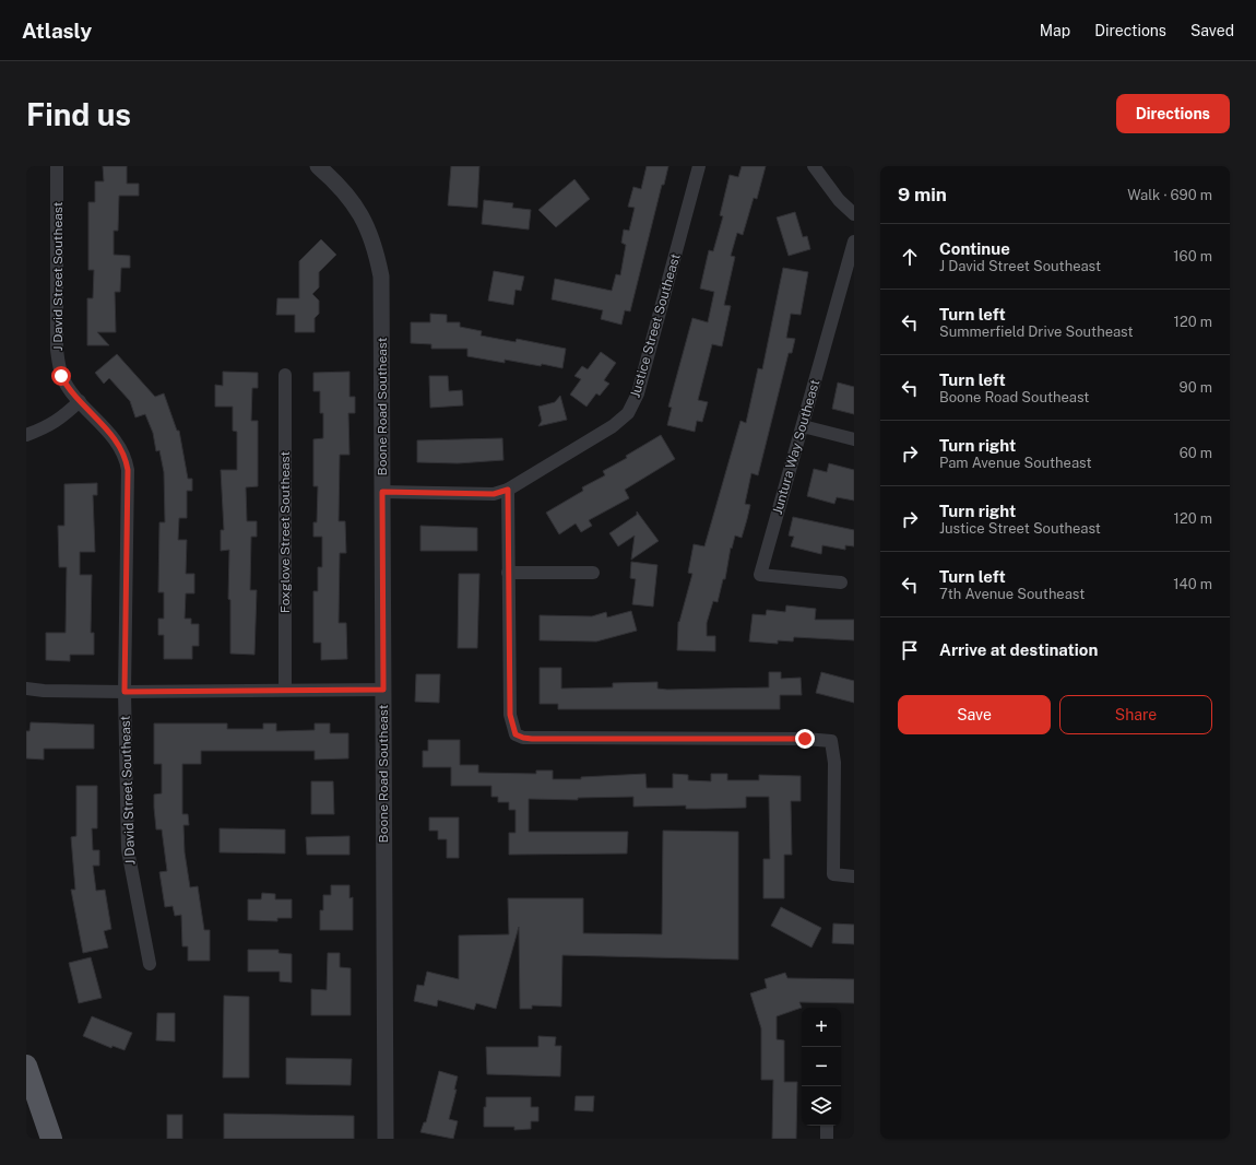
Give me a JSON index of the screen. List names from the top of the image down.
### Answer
{
  "streets": {
    "street": [
      "J David Street Southeast",
      "Justice Street Southeast",
      "Boone Road Southeast",
      "Juntura Way Southeast",
      "Foxglove Street Southeast"
    ]
  },
  "page": {
    "header": "Atlasly",
    "nav": ["Map", "Directions", "Saved"],
    "buttons": [
      "Directions",
      ["Save", "Share"]
    ],
    "title": "Find us",
    "heading": ["9 min", "Walk · 690 m"],
    "list": [
      ["Continue", "J David Street Southeast", "160 m"],
      ["Turn left", "Summerfield Drive Southeast", "120 m"],
      ["Turn left", "Boone Road Southeast", "90 m"],
      ["Turn right", "Pam Avenue Southeast", "60 m"],
      ["Turn right", "Justice Street Southeast", "120 m"],
      ["Turn left", "7th Avenue Southeast", "140 m"],
      "Arrive at destination"
    ],
    "map_buttons": ["+", "−"]
  }
}
